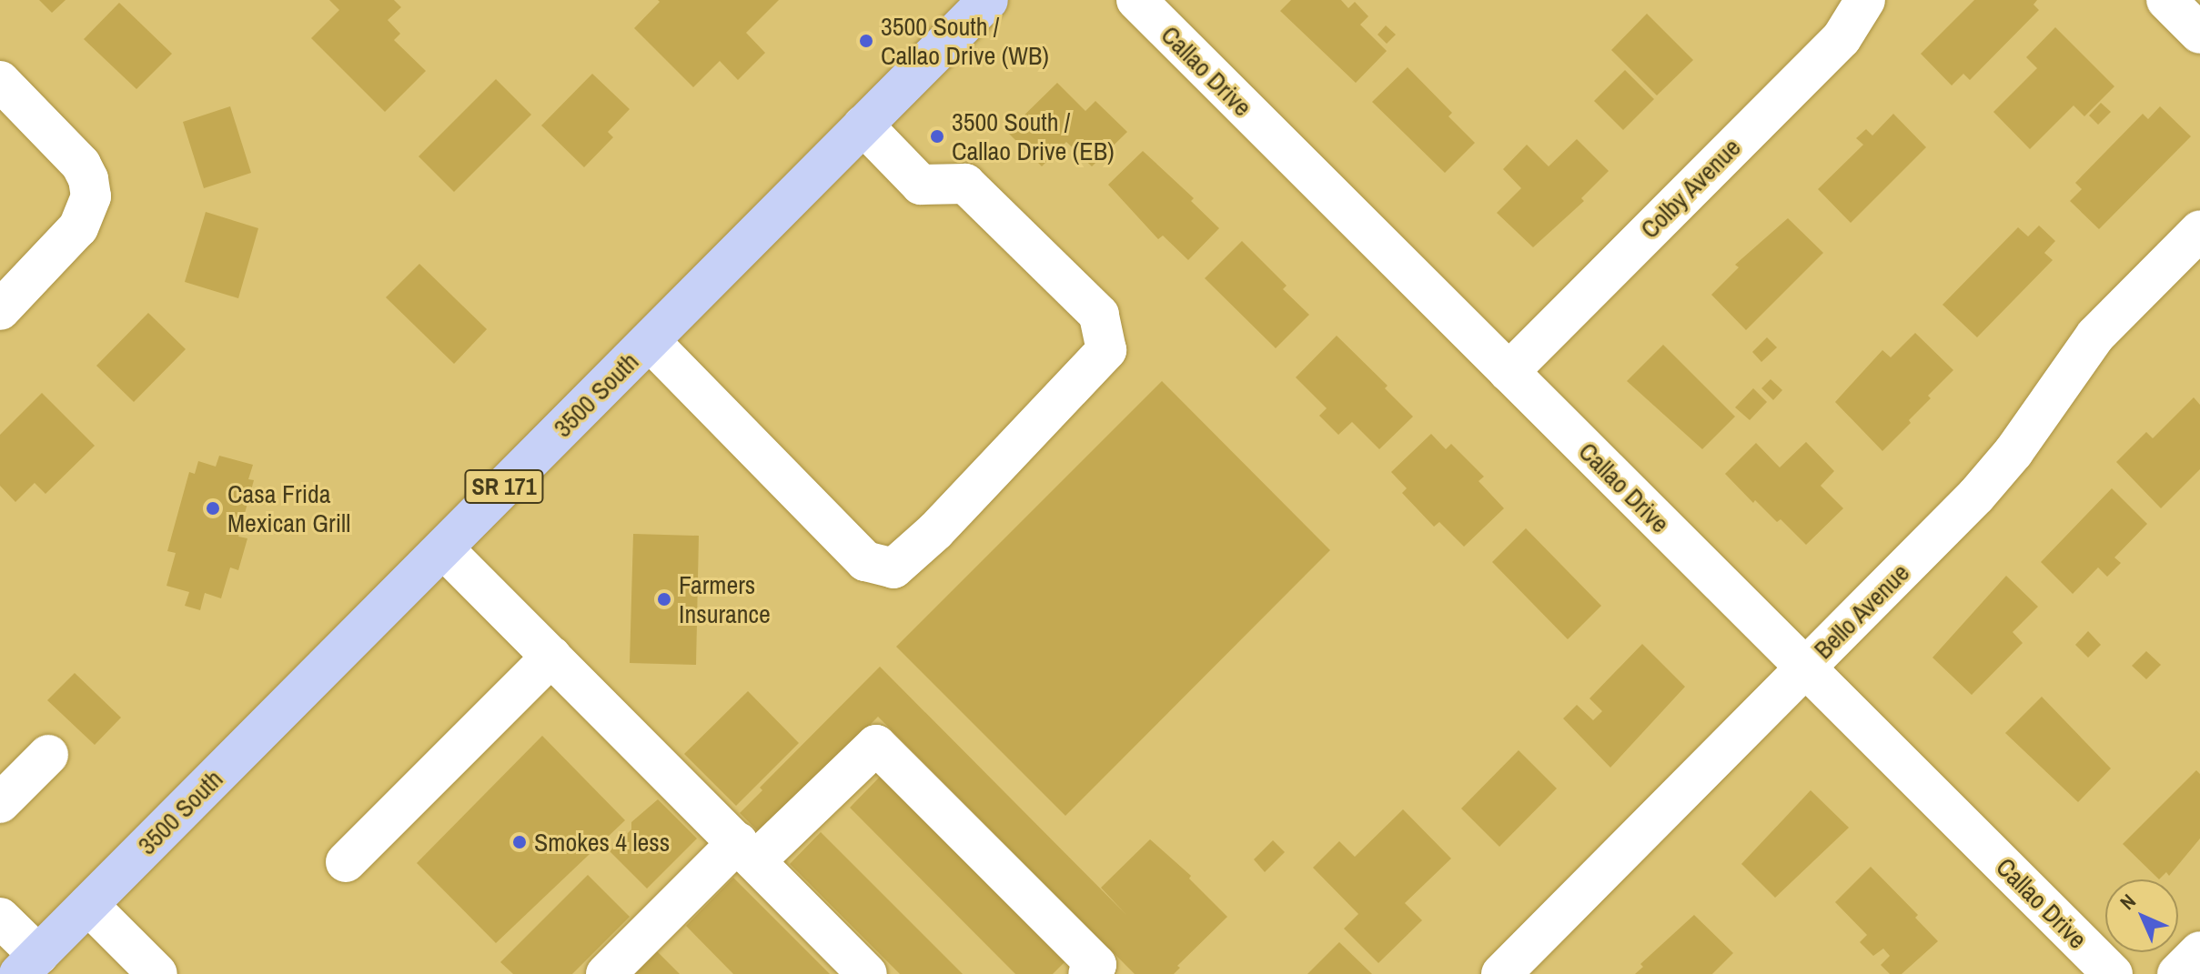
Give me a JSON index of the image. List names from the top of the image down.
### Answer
{
  "streets": {
    "main road": ["3500 South", "SR 171"],
    "street": ["Callao Drive", "Colby Avenue", "Bello Avenue"]
  },
  "crossings": [
    ["Callao Drive", "Colby Avenue"],
    ["Callao Drive", "Bello Avenue"]
  ],
  "places": [
    "3500 South / Callao Drive (WB)",
    "3500 South / Callao Drive (EB)",
    "Casa Frida Mexican Grill",
    "Farmers Insurance",
    "Smokes 4 less"
  ],
  "north": "top left"
}
